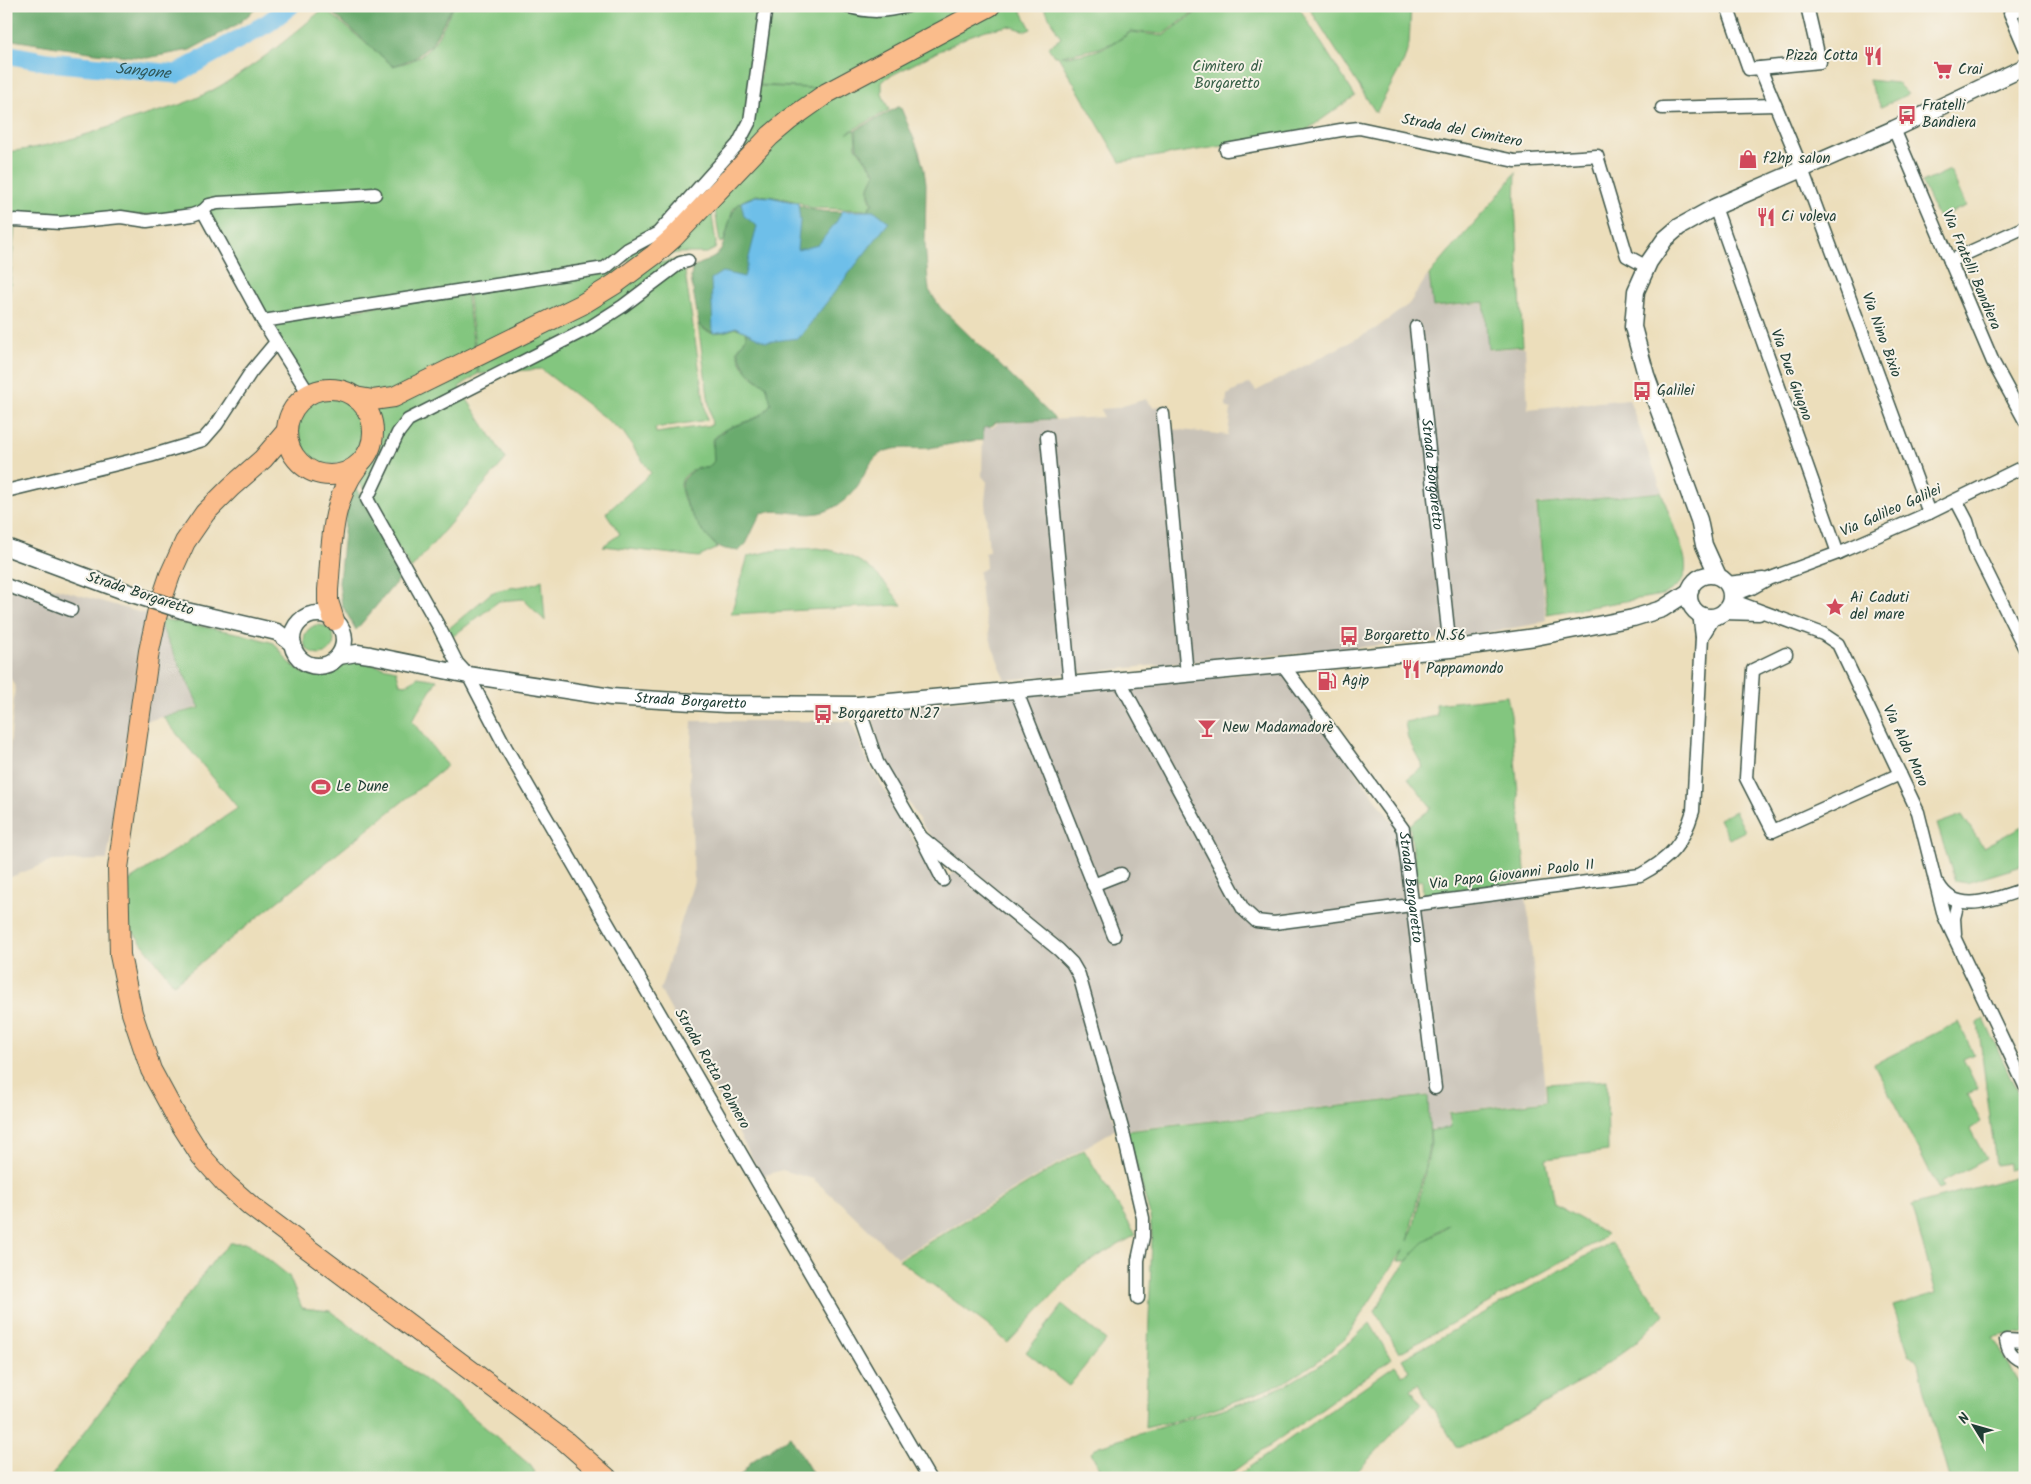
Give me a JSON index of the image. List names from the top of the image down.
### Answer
{
  "streets": {
    "street": [
      "Strada del Cimitero",
      "Via Fratelli Bandiera",
      "Via Nino Bixio",
      "Via Due Giugno",
      "Strada Borgaretto",
      "Via Galileo Galilei",
      "Via Aldo Moro",
      "Via Papa Giovanni Paolo II",
      "Strada Rotta Palmero"
    ]
  },
  "crossings": [
    ["Via Nino Bixio", "Via Galileo Galilei"],
    ["Via Due Giugno", "Via Galileo Galilei"],
    ["Strada Borgaretto", "Via Galileo Galilei"],
    ["Strada Borgaretto", "Via Aldo Moro"],
    ["Strada Borgaretto", "Via Papa Giovanni Paolo II"],
    ["Strada Borgaretto", "Strada Rotta Palmero"],
    ["Via Galileo Galilei", "Via Aldo Moro"],
    ["Via Galileo Galilei", "Via Papa Giovanni Paolo II"],
    ["Via Aldo Moro", "Via Papa Giovanni Paolo II"]
  ],
  "water": ["Sangone"],
  "parks": ["Cimitero di Borgaretto"],
  "places": {
    "restaurant": ["Pizza Cotta", "Ci voleva", "Pappamondo"],
    "supermarket": ["Crai"],
    "bus stop": [
      "Fratelli Bandiera",
      "Galilei",
      "Borgaretto N.56",
      "Borgaretto N.27"
    ],
    "shop": ["f2hp salon"],
    "place": ["Ai Caduti del mare"],
    "fuel station": ["Agip"],
    "bar": ["New Madamadorè"],
    "sports": ["Le Dune"]
  },
  "north": "top left"
}
